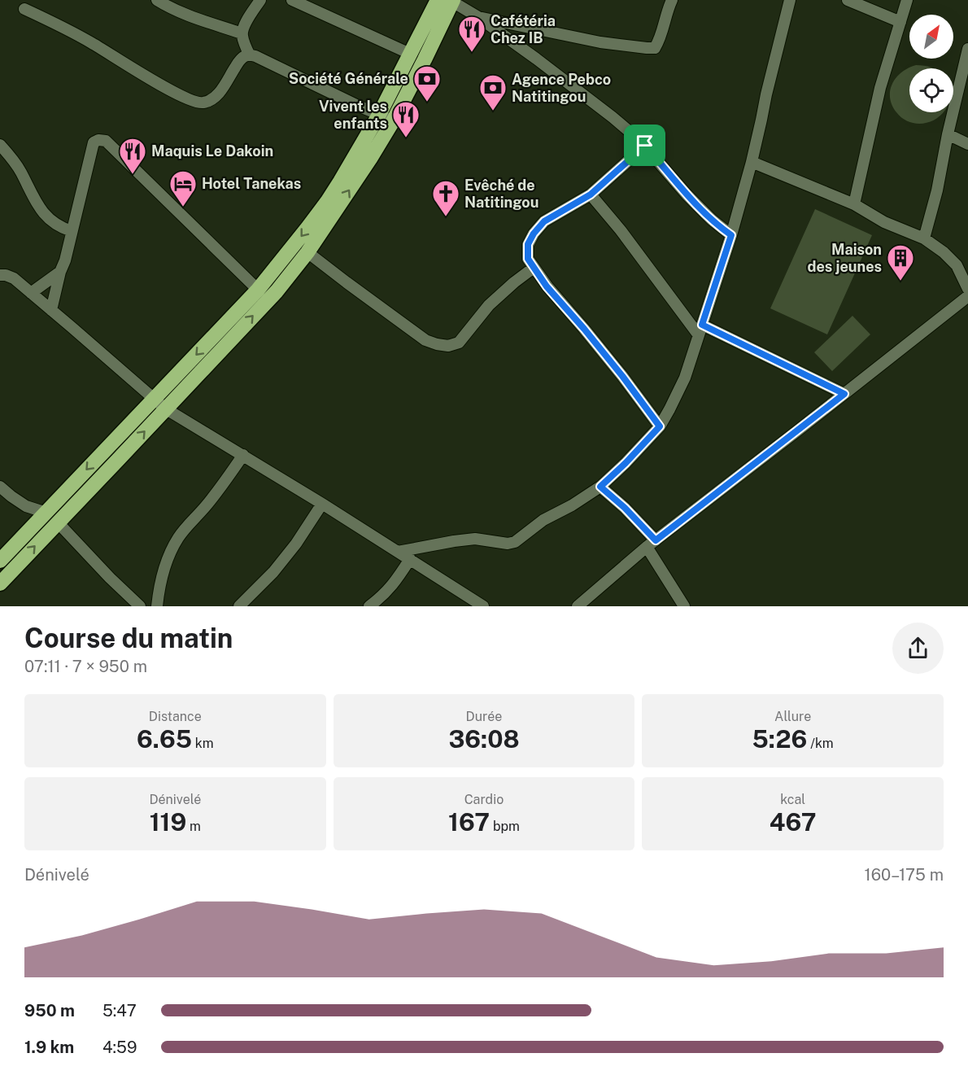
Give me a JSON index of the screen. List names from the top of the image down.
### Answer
{
  "places": {
    "restaurant": ["Cafétéria Chez IB", "Vivent les enfants", "Maquis Le Dakoin"],
    "bank": ["Société Générale", "Agence Pebco Natitingou"],
    "hotel": ["Hotel Tanekas"],
    "church": ["Evêché de Natitingou"],
    "building": ["Maison des jeunes"]
  },
  "north": "top right",
  "page": {
    "heading": ["Course du matin", "07:11 · 7 × 950 m"],
    "stats": [
      ["Distance", "6.65 km"],
      ["Durée", "36:08"],
      ["Allure", "5:26 /km"],
      ["Dénivelé", "119 m"],
      ["Cardio", "167 bpm"],
      ["kcal", "467"]
    ],
    "chart": ["Dénivelé", "160–175 m"],
    "list": [
      {
        "name": "950 m",
        "note": "5:47"
      },
      {
        "name": "1.9 km",
        "note": "4:59"
      }
    ]
  }
}
